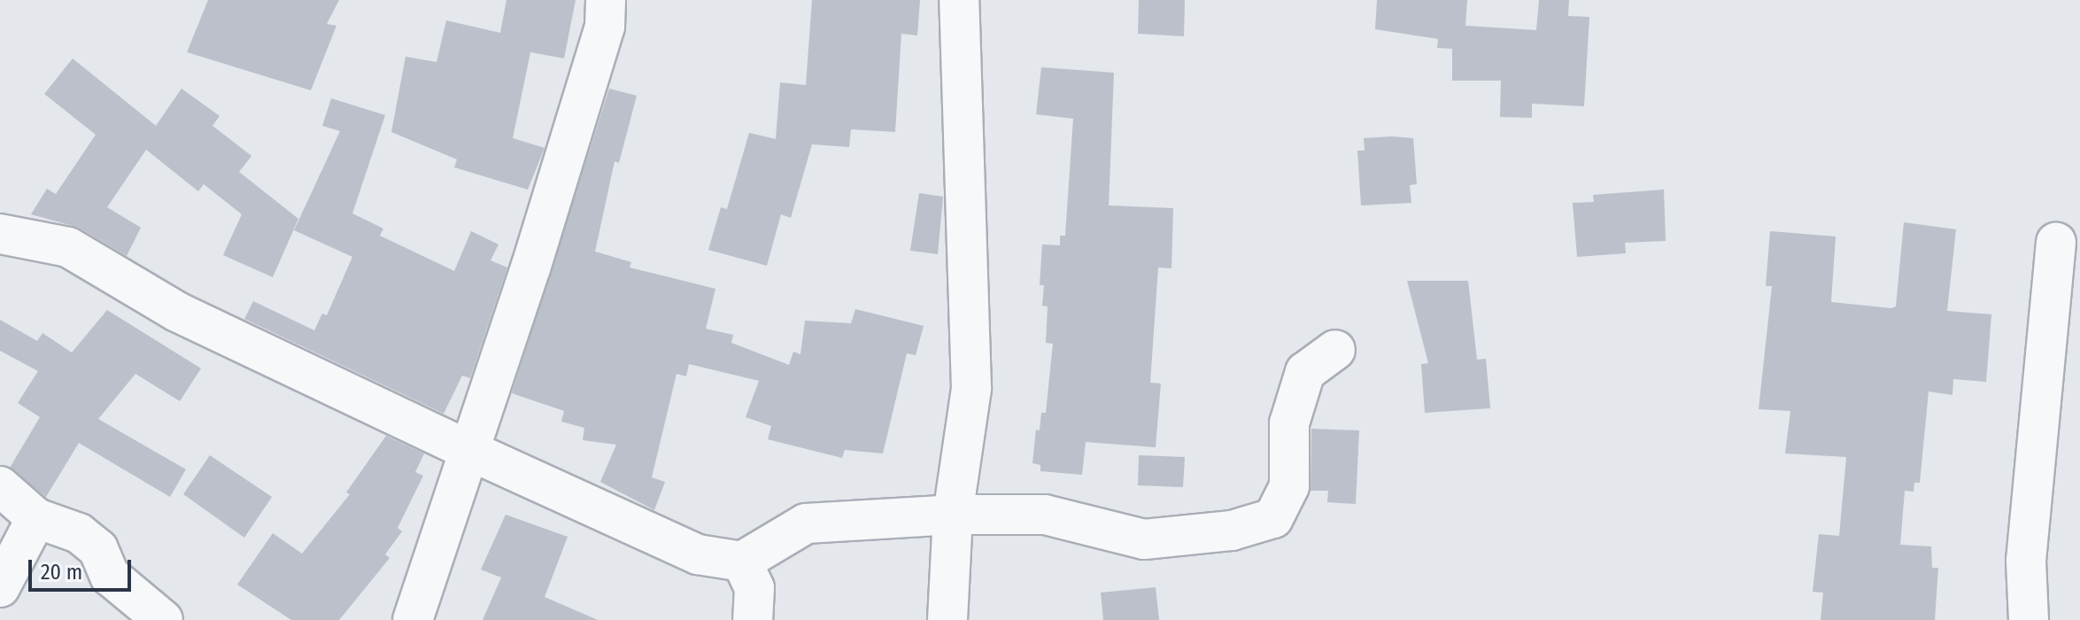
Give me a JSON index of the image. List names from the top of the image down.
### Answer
{
  "scale_bar": "20 m"
}
